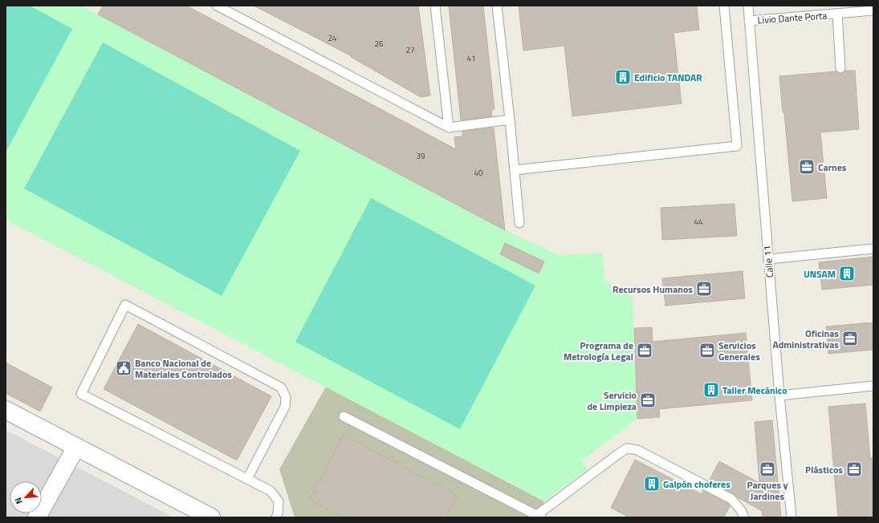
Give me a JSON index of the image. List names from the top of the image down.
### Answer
{
  "streets": {
    "lane": ["Livio Dante Porta", "Calle 11"]
  },
  "crossings": [
    ["Livio Dante Porta", "Calle 11"]
  ],
  "places": {
    "building": [
      "Edificio TANDAR",
      "UNSAM",
      "Taller Mecánico",
      "Galpón choferes"
    ],
    "office": [
      "Carnes",
      "Recursos Humanos",
      "Oficinas Administrativas",
      "Programa de Metrología Legal",
      "Servicios Generales",
      "Servicio de Limpieza",
      "Parques y Jardines",
      "Plásticos"
    ],
    "public building": ["Banco Nacional de Materiales Controlados"]
  },
  "house_numbers": [
    "24",
    "26",
    "27",
    "41",
    "39",
    "40",
    "44"
  ],
  "north": "bottom left"
}
